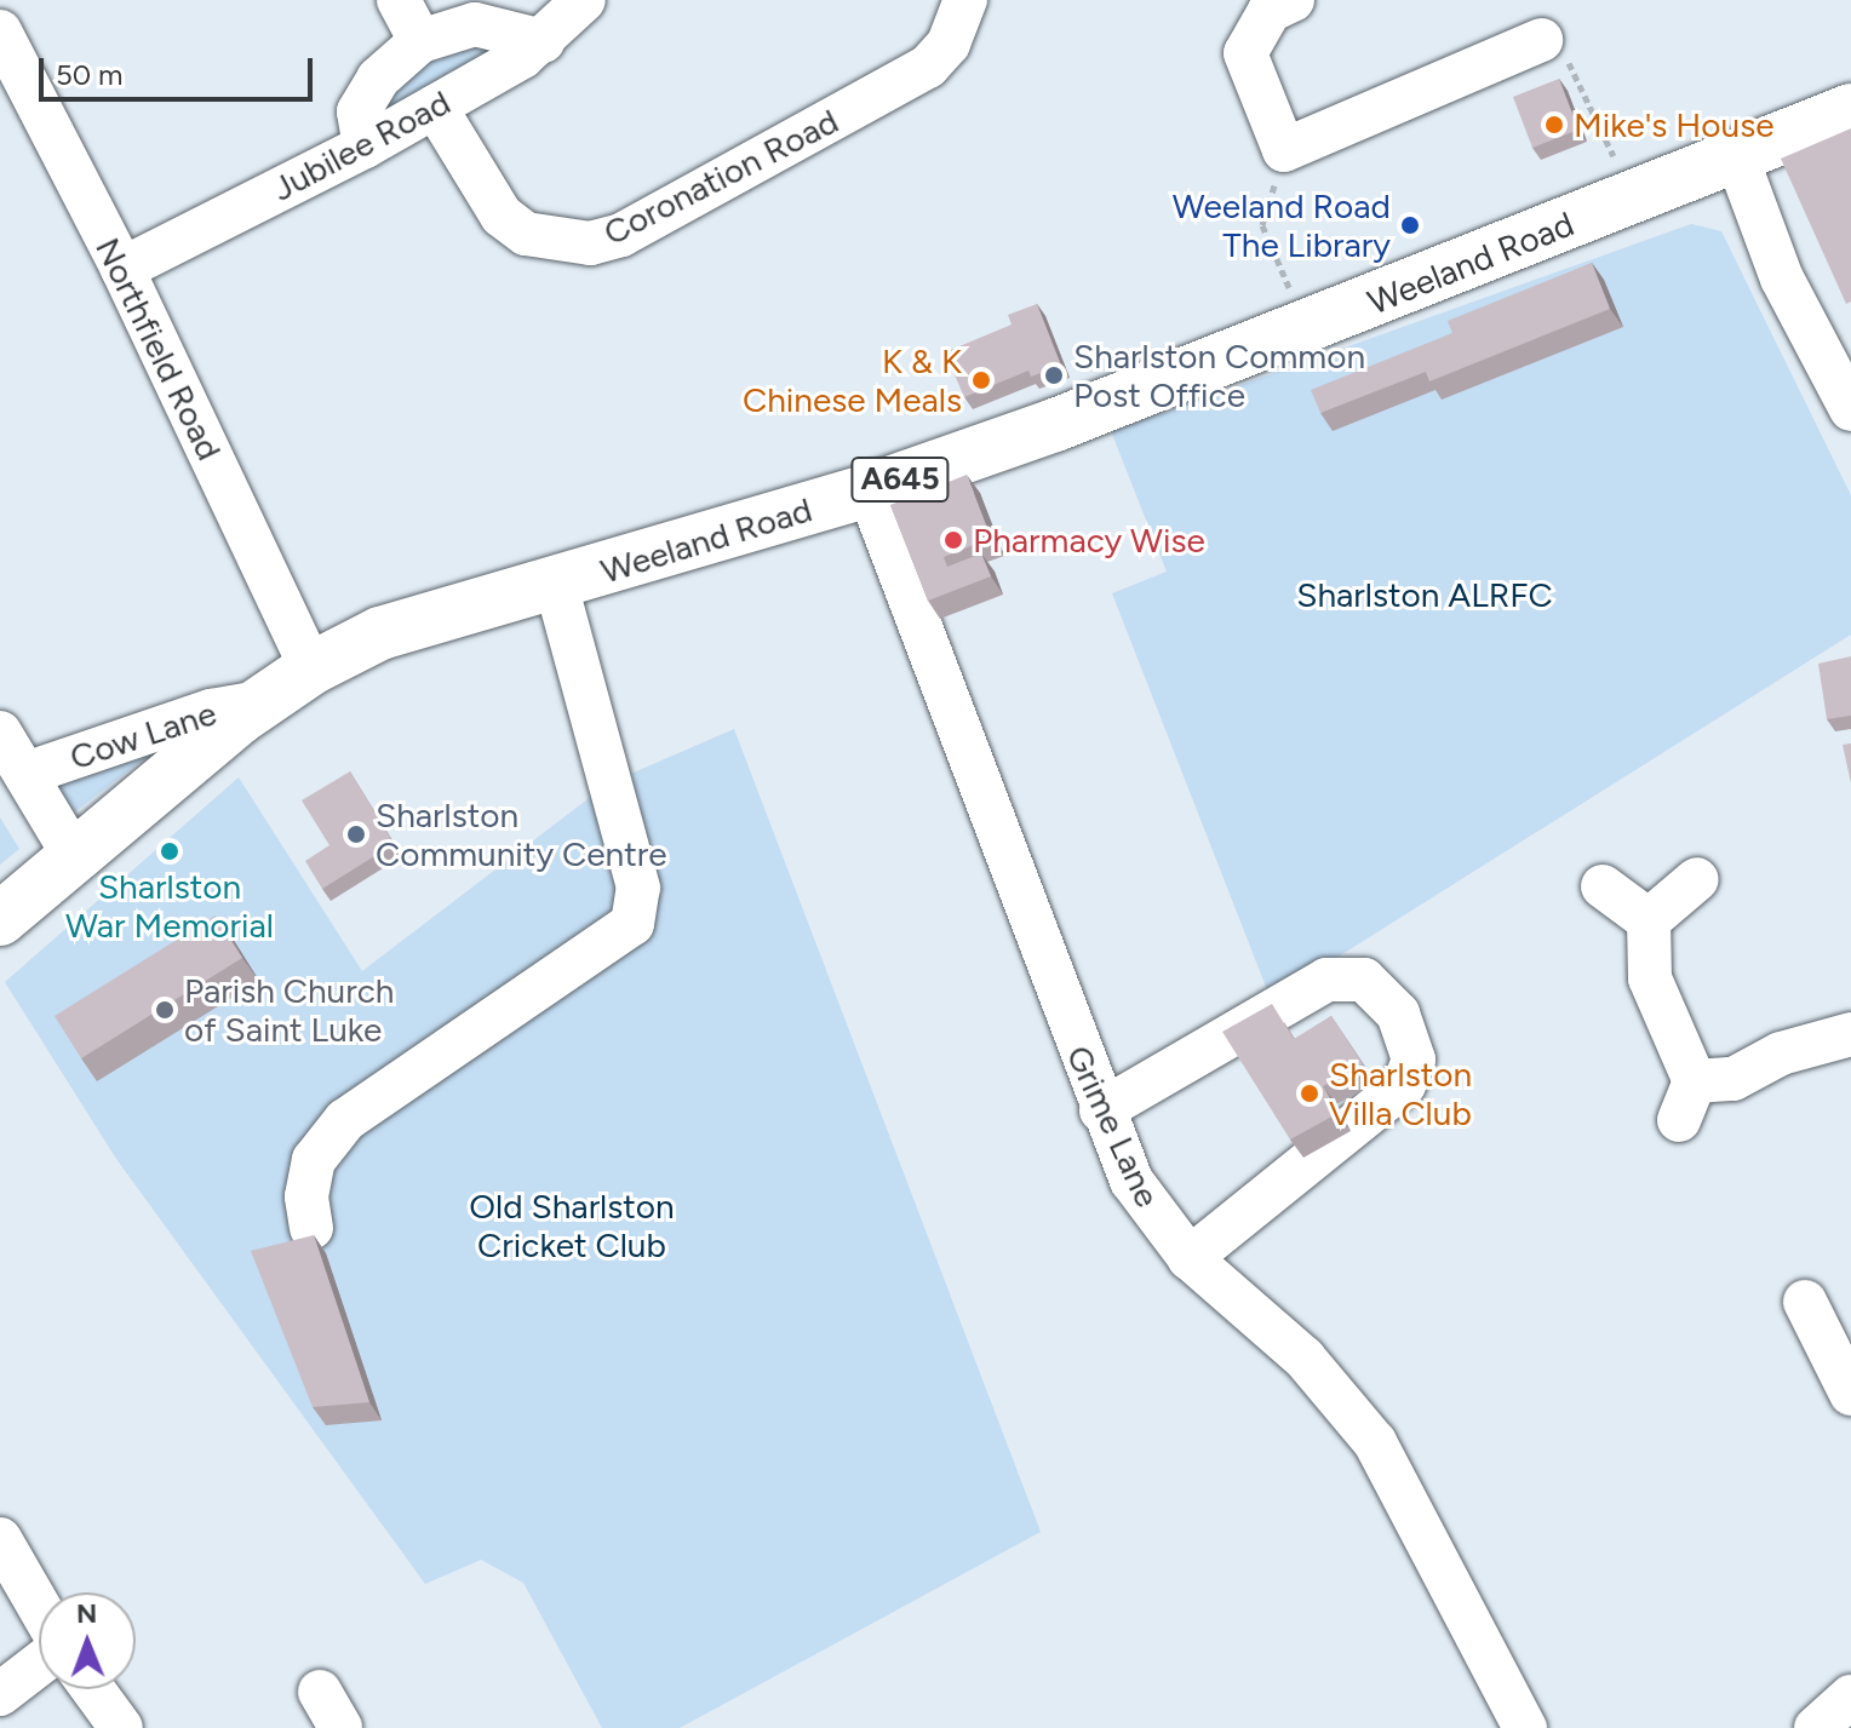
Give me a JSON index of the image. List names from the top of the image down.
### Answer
{
  "streets": {
    "main road": ["Weeland Road", "A645"],
    "street": [
      "Jubilee Road",
      "Coronation Road",
      "Northfield Road",
      "Cow Lane",
      "Grime Lane"
    ]
  },
  "crossings": [
    ["Jubilee Road", "Coronation Road"],
    ["Jubilee Road", "Northfield Road"],
    ["Weeland Road", "Northfield Road"],
    ["Weeland Road", "Cow Lane"],
    ["Weeland Road", "Grime Lane"]
  ],
  "parks": ["Sharlston ALRFC", "Old Sharlston Cricket Club"],
  "places": [
    "Mike's House",
    "Weeland Road The Library",
    "Sharlston Common Post Office",
    "K & K Chinese Meals",
    "Pharmacy Wise",
    "Sharlston Community Centre",
    "Sharlston War Memorial",
    "Parish Church of Saint Luke",
    "Sharlston Villa Club"
  ],
  "scale_bar": "50 m",
  "north": "top"
}
